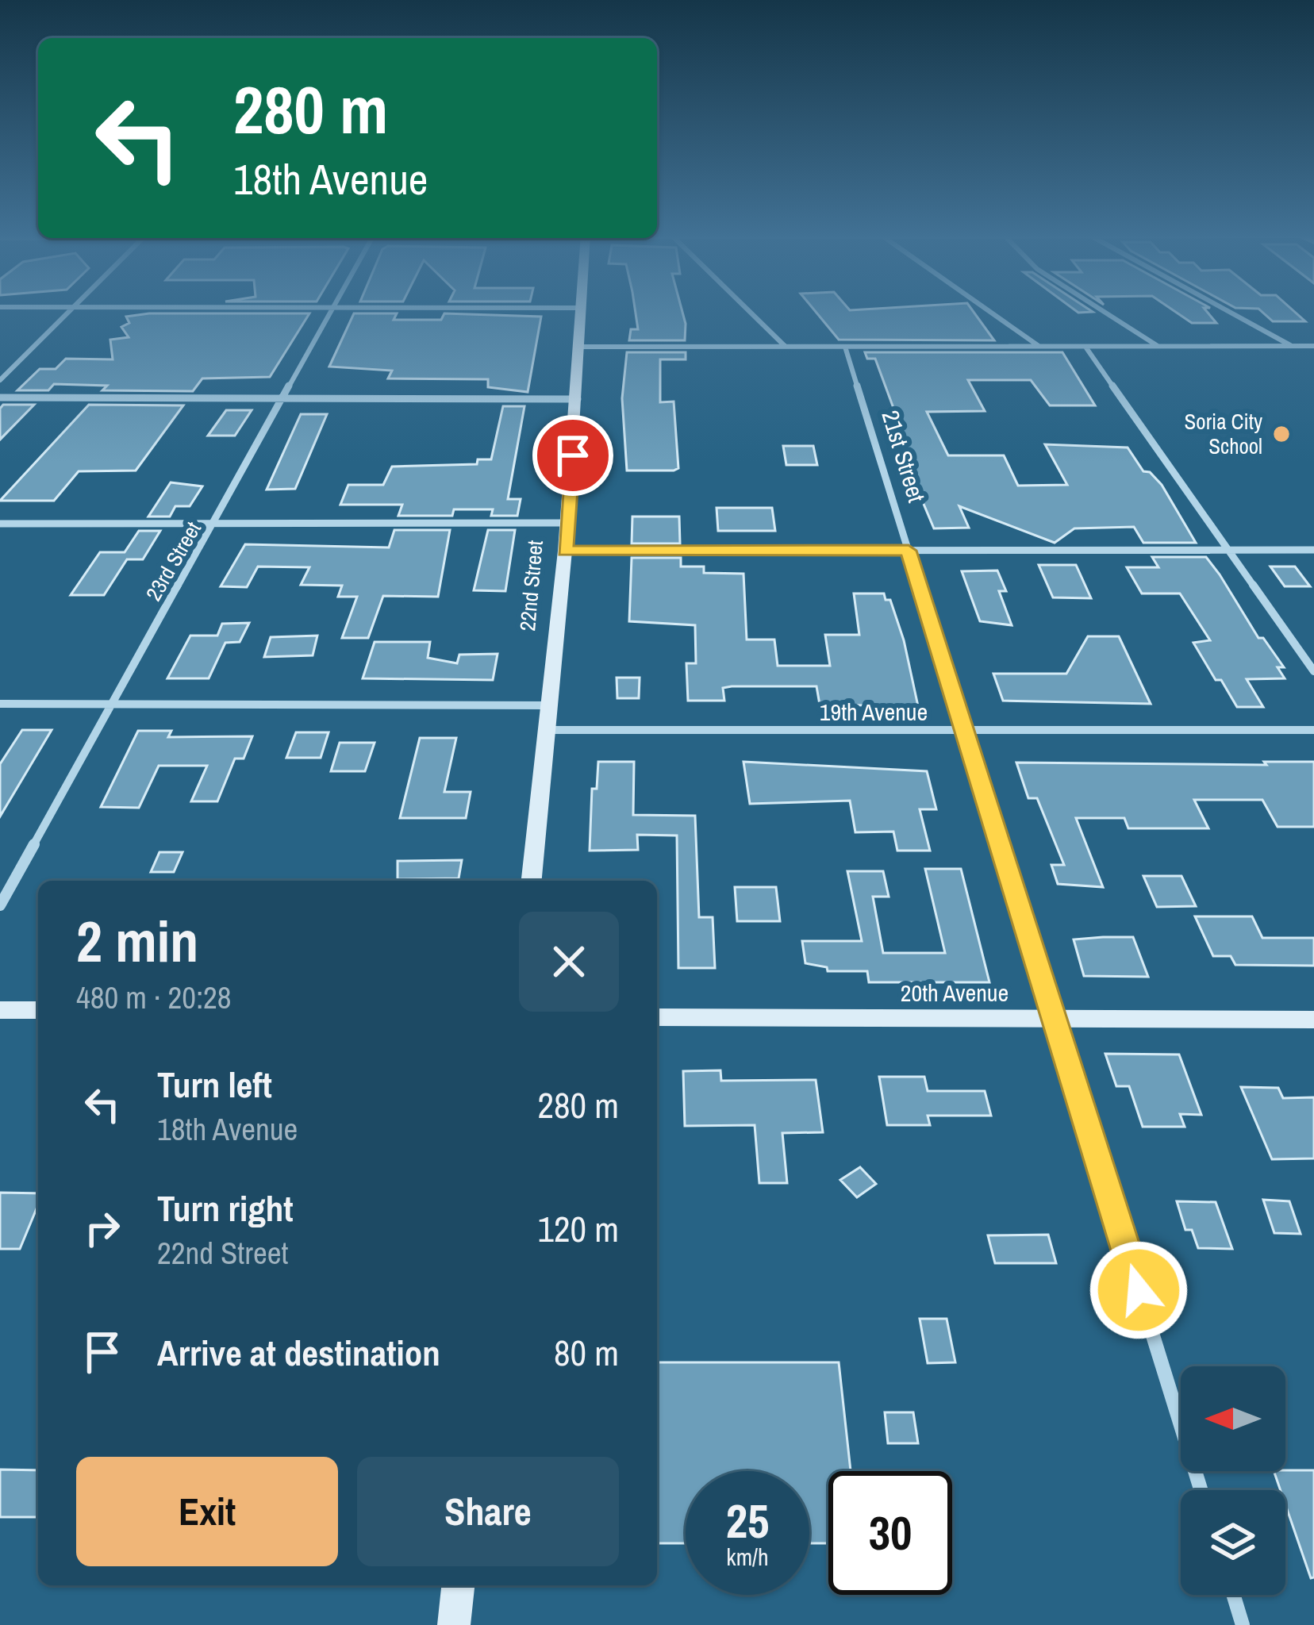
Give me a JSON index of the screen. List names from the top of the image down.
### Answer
{
  "streets": {
    "street": [
      "21st Street",
      "23rd Street",
      "22nd Street",
      "19th Avenue",
      "20th Avenue"
    ]
  },
  "crossings": [
    ["21st Street", "19th Avenue"],
    ["21st Street", "20th Avenue"],
    ["22nd Street", "19th Avenue"]
  ],
  "places": ["Soria City School"],
  "north": "left",
  "page": {
    "turn": ["280 m", "18th Avenue"],
    "heading": ["2 min", "480 m · 20:28"],
    "list": [
      {
        "name": "Turn left",
        "note": "18th Avenue",
        "value": "280 m"
      },
      {
        "name": "Turn right",
        "note": "22nd Street",
        "value": "120 m"
      },
      {
        "name": "Arrive at destination",
        "value": "80 m"
      }
    ],
    "buttons": ["Exit", "Share"],
    "speed": "25 km/h",
    "limit": "30"
  }
}
